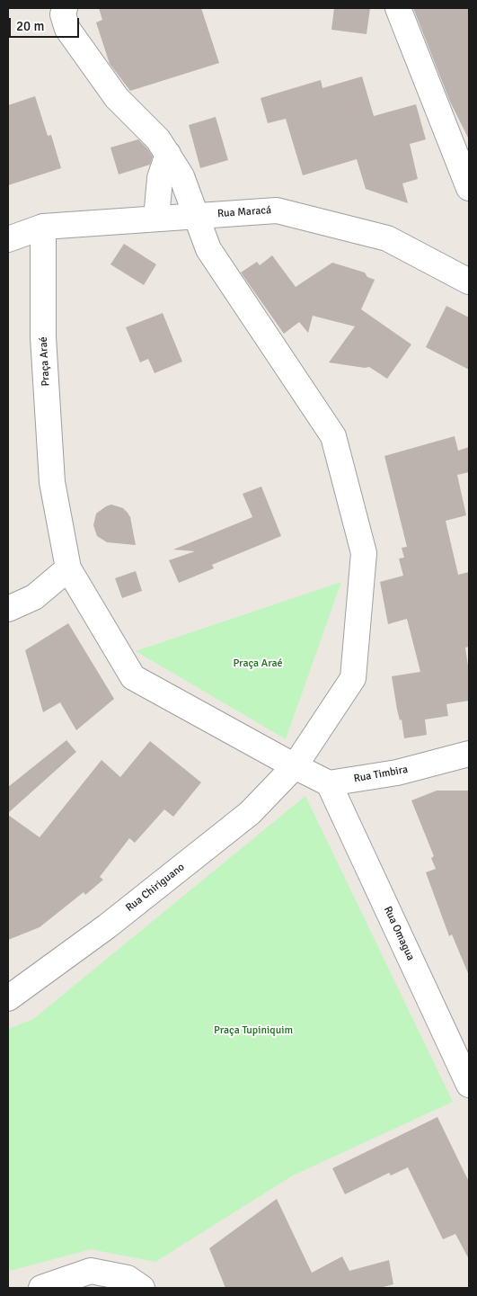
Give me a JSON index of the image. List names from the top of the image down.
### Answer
{
  "streets": {
    "street": [
      "Rua Maracá",
      "Praça Araé",
      "Rua Timbira",
      "Rua Chiriguano",
      "Rua Omagua"
    ]
  },
  "crossings": [
    ["Rua Maracá", "Praça Araé"],
    ["Praça Araé", "Rua Chiriguano"],
    ["Rua Timbira", "Rua Omagua"]
  ],
  "parks": ["Praça Araé", "Praça Tupiniquim"],
  "scale_bar": "20 m"
}
